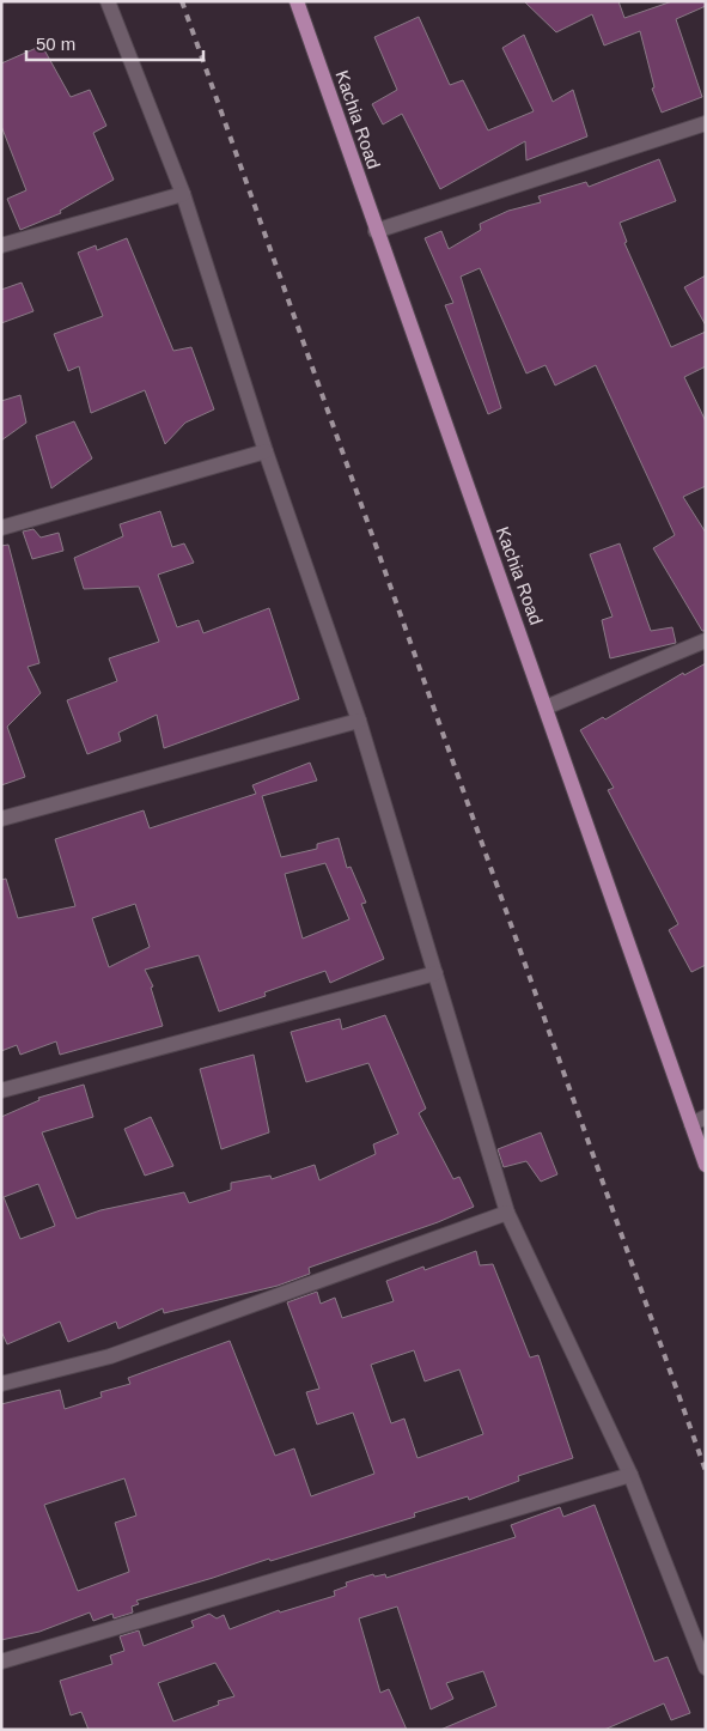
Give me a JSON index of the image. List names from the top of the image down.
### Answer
{
  "streets": {
    "main road": ["Kachia Road"]
  },
  "scale_bar": "50 m"
}
